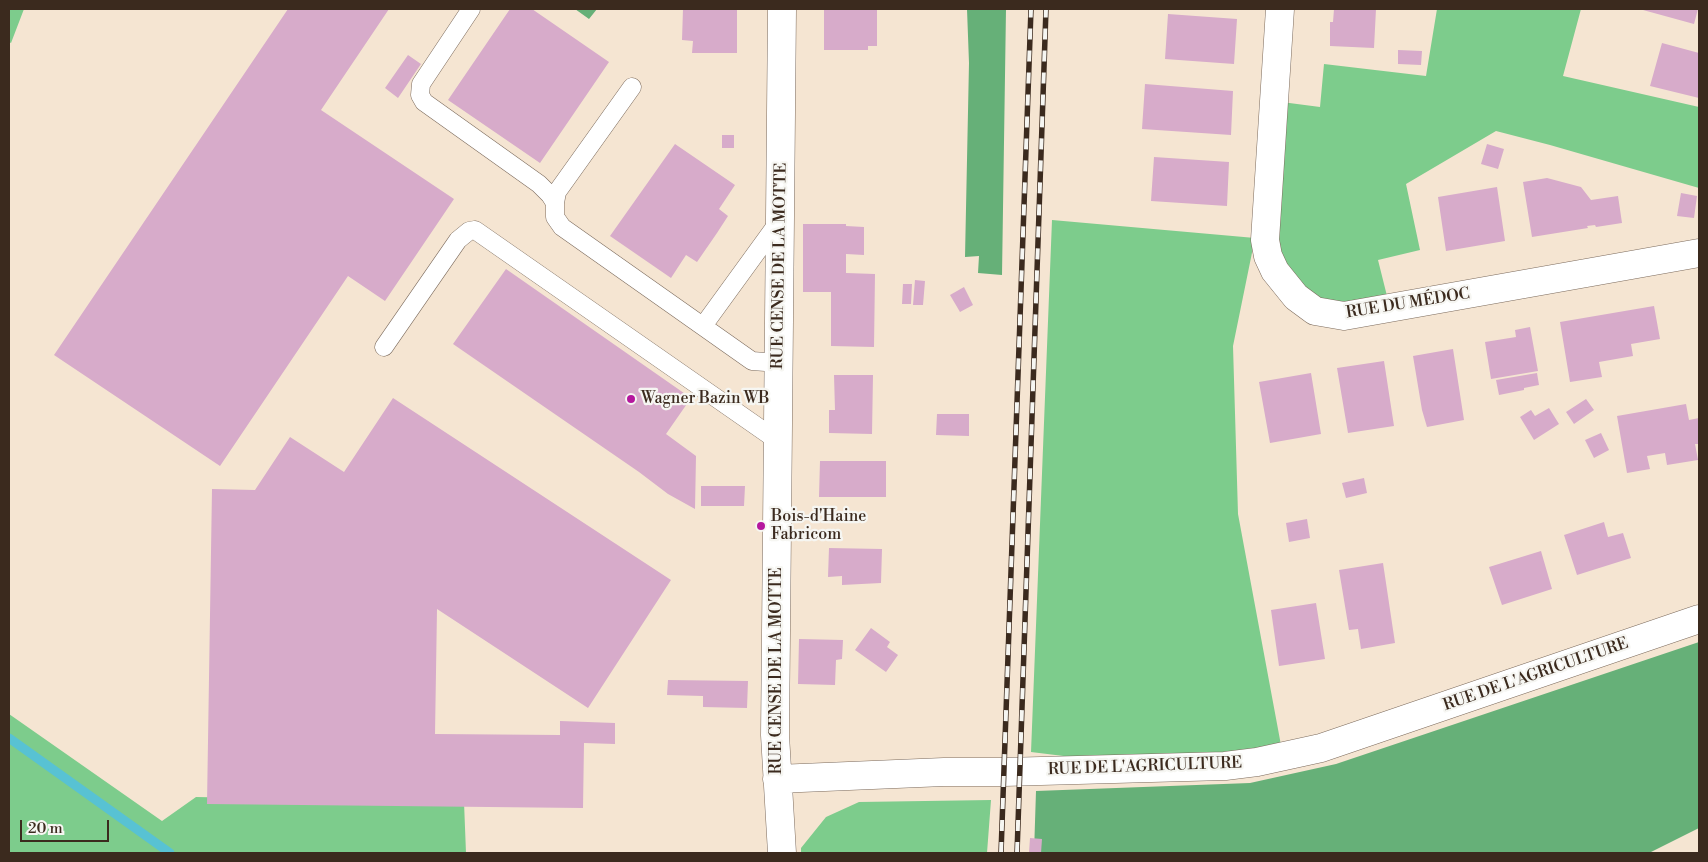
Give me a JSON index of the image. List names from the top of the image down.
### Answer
{
  "streets": {
    "street": ["RUE CENSE DE LA MOTTE", "RUE DU MÉDOC", "RUE DE L'AGRICULTURE"]
  },
  "crossings": [
    ["RUE CENSE DE LA MOTTE", "RUE DE L'AGRICULTURE"]
  ],
  "places": ["Wagner Bazin WB", "Bois-d'Haine Fabricom"],
  "scale_bar": "20 m"
}
